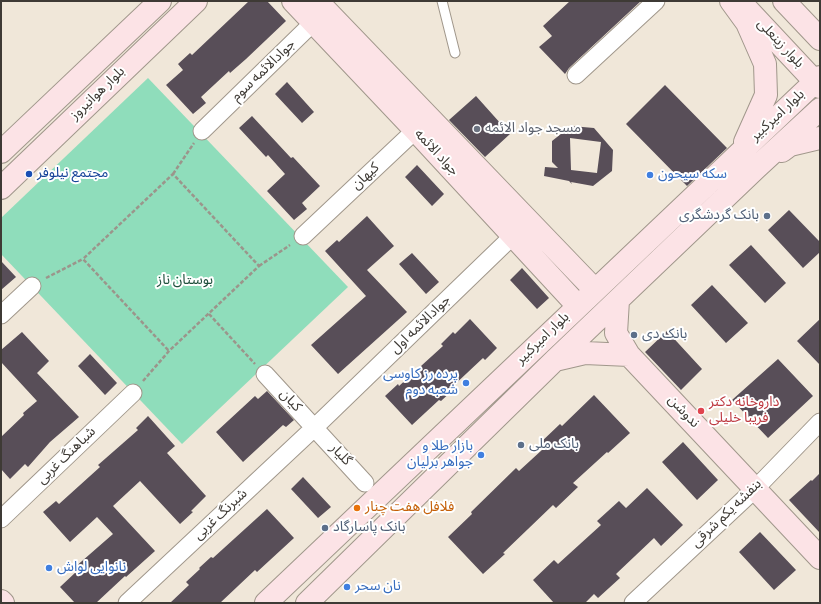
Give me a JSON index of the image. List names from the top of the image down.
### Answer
{
  "streets": {
    "main road": [
      "بلوار زینعلی",
      "بلوار هوانیروز",
      "بلوار امیرکبیر",
      "جواد الائمه",
      "ندوشن"
    ],
    "street": [
      "جوادالائمه سوم",
      "کیهان",
      "جوادالائمه اول",
      "کیان",
      "گلیار",
      "شباهنگ غربی",
      "بنفشه یکم شرقی",
      "شبرنگ غربی"
    ]
  },
  "crossings": [
    ["بلوار زینعلی", "بلوار امیرکبیر"],
    ["جوادالائمه سوم", "جواد الائمه"],
    ["بلوار امیرکبیر", "جواد الائمه"],
    ["بلوار امیرکبیر", "ندوشن"],
    ["جواد الائمه", "کیهان"],
    ["جواد الائمه", "جوادالائمه اول"],
    ["جوادالائمه اول", "کیان"],
    ["جوادالائمه اول", "گلیار"],
    ["جوادالائمه اول", "شبرنگ غربی"],
    ["کیان", "گلیار"],
    ["کیان", "شبرنگ غربی"],
    ["ندوشن", "بنفشه یکم شرقی"],
    ["گلیار", "شبرنگ غربی"]
  ],
  "parks": ["بوستان ناز"],
  "places": [
    "مسجد جواد الائمه",
    "مجتمع نیلوفر",
    "سکه سیحون",
    "بانک گردشگری",
    "بانک دی",
    "پرده رز کاوسی شعبه دوم",
    "داروخانه دکتر فریبا خلیلی",
    "بانک ملی",
    "بازار طلا و جواهر برلیان",
    "فلافل هفت چنار",
    "بانک پاسارگاد",
    "نانوایی لواش",
    "نان سحر"
  ]
}
